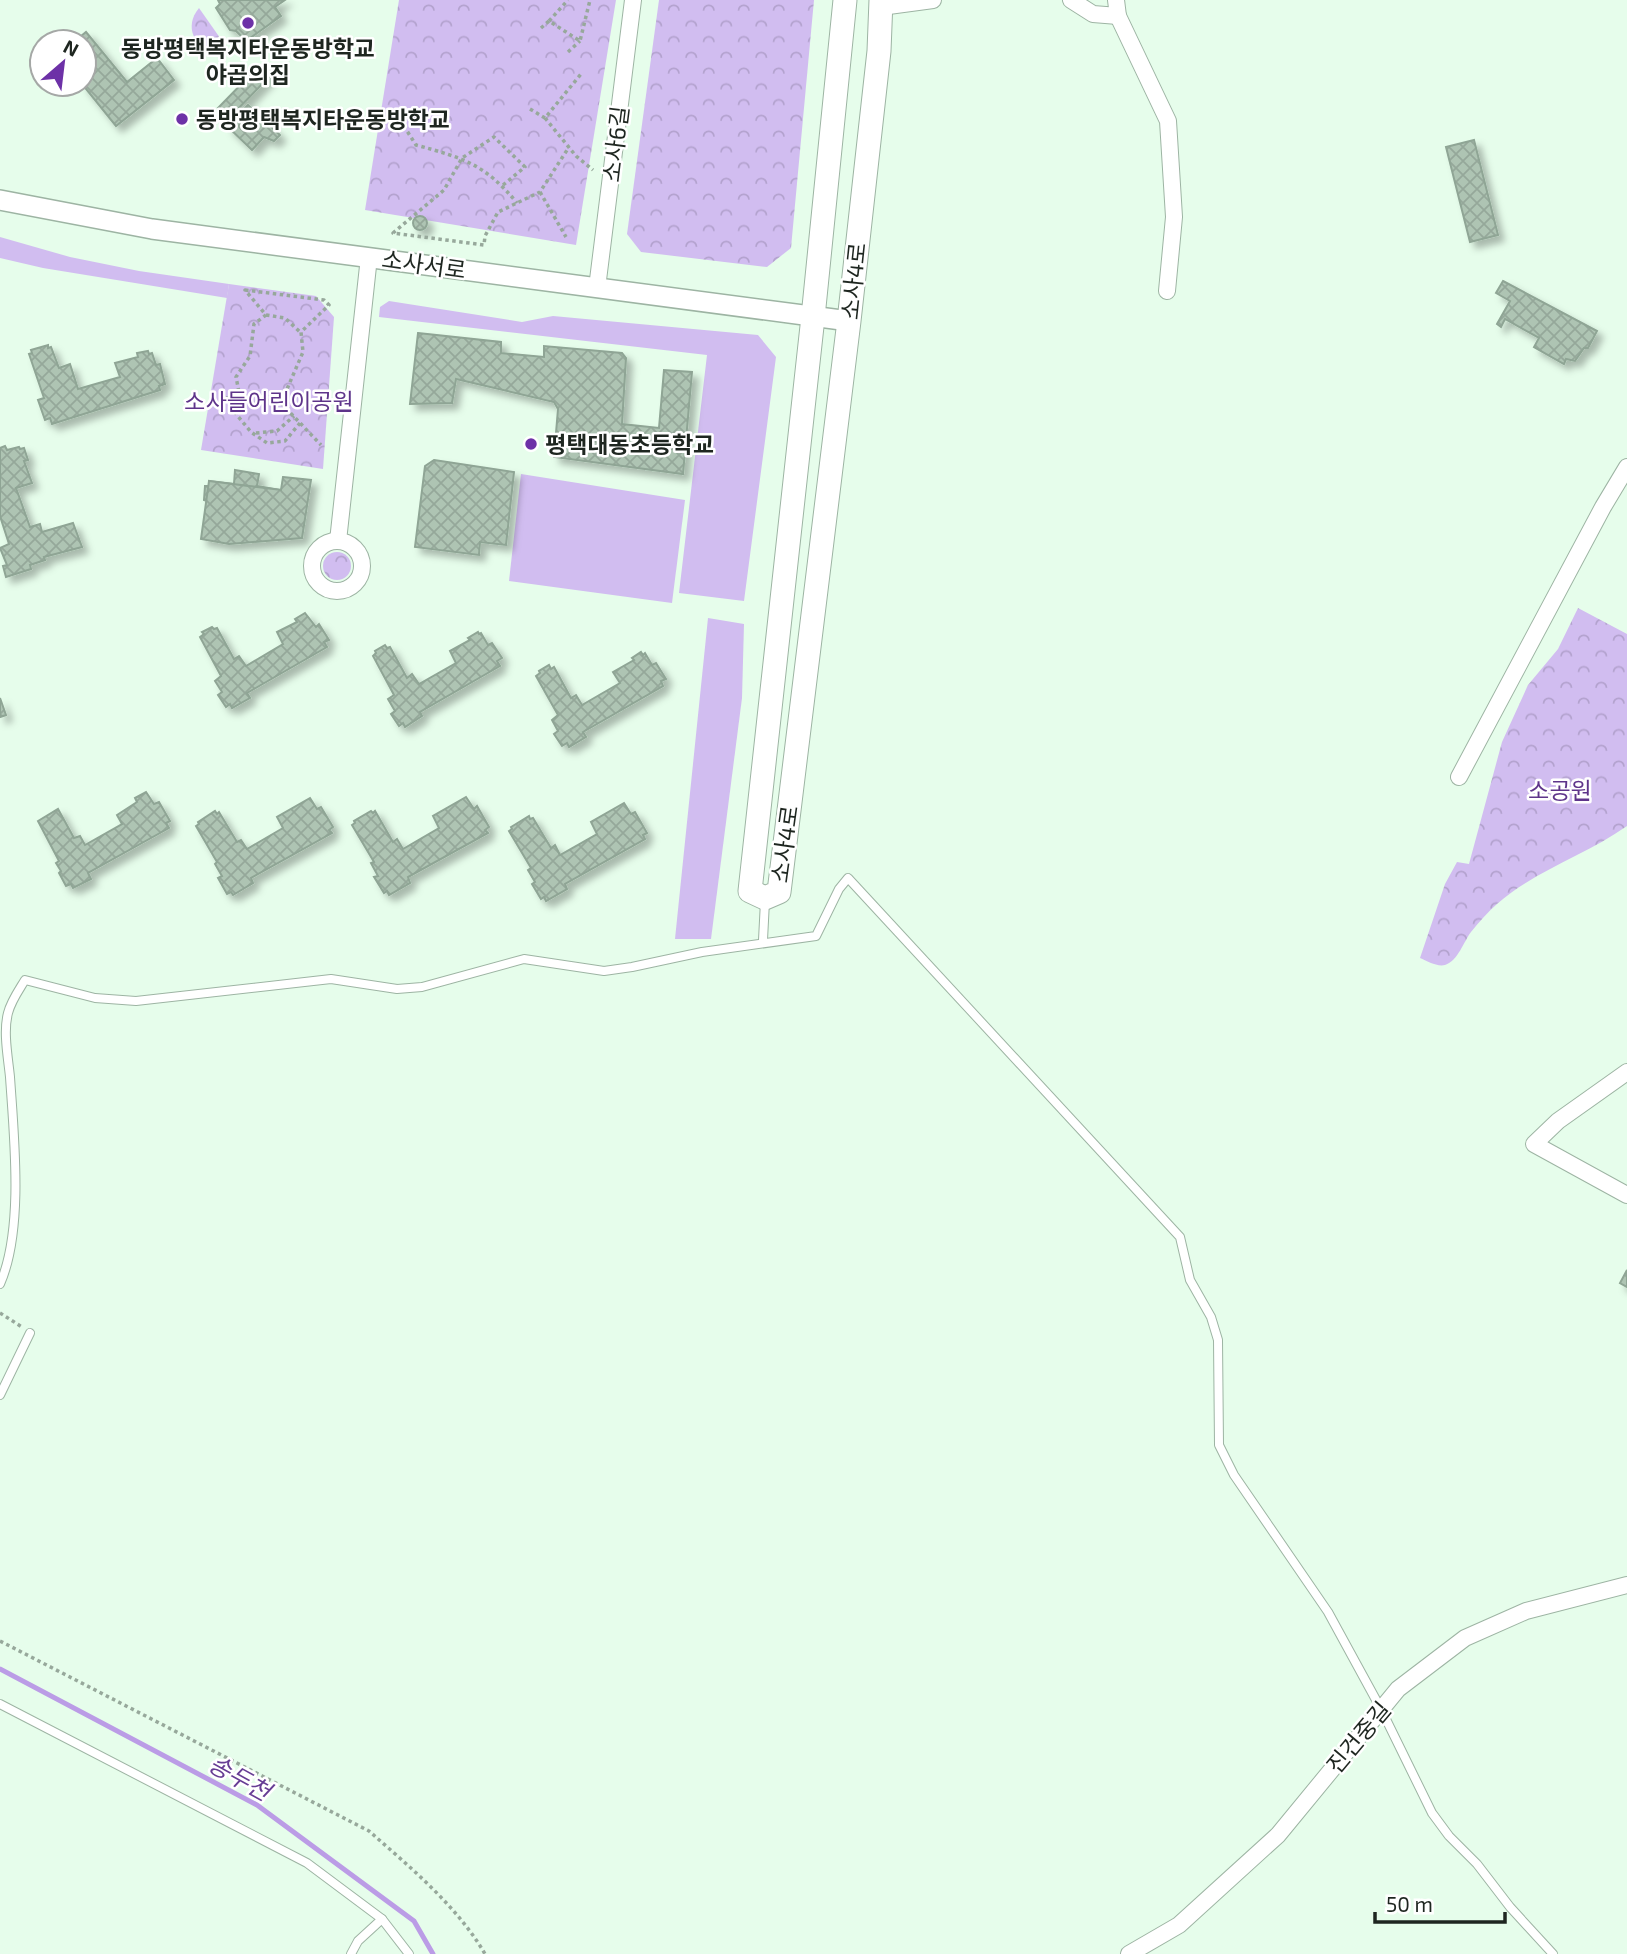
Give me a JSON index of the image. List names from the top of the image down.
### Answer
{
  "streets": {
    "main road": ["소사4로"],
    "street": ["소사6길", "소사서로", "진건중길"]
  },
  "crossings": [
    ["소사6길", "소사서로"],
    ["소사서로", "소사4로"]
  ],
  "water": ["송두천"],
  "parks": ["소사들어린이공원", "소공원"],
  "places": ["동방평택복지타운동방학교 야곱의집", "동방평택복지타운동방학교", "평택대동초등학교"],
  "scale_bar": "50 m",
  "north": "top right"
}
